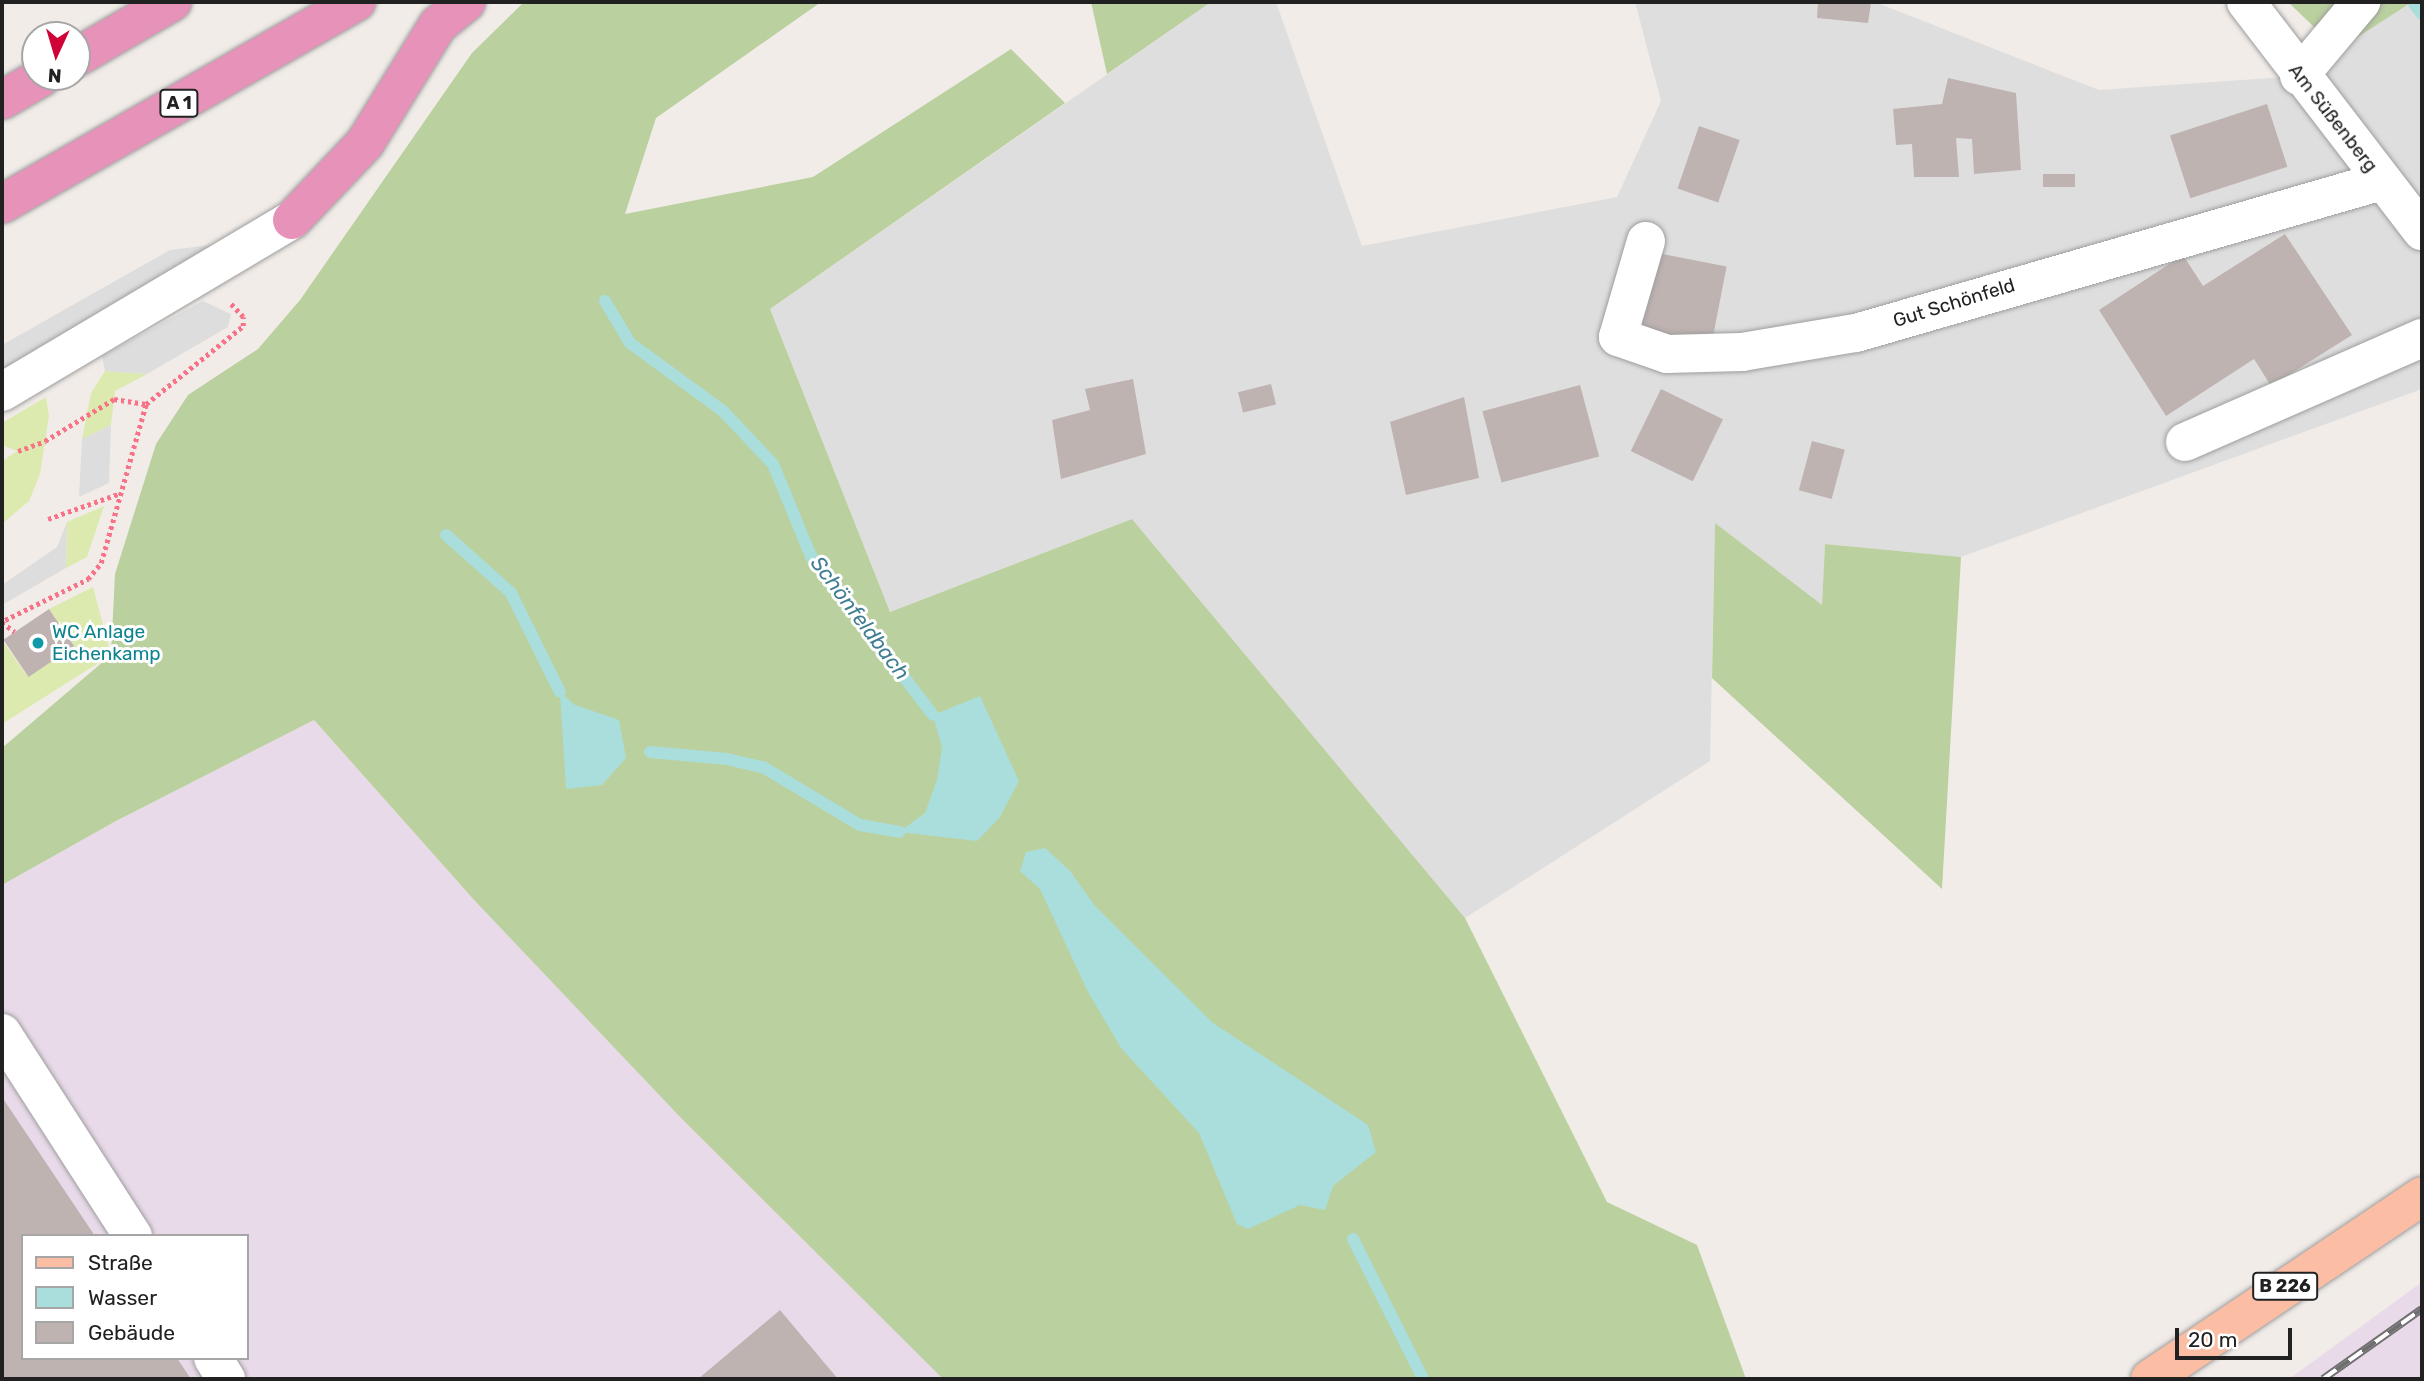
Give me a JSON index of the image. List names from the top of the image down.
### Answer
{
  "streets": {
    "highway": ["A 1"],
    "main road": ["B 226"],
    "street": ["Am Süßenberg", "Gut Schönfeld"]
  },
  "crossings": [
    ["Am Süßenberg", "Gut Schönfeld"]
  ],
  "water": ["Schönfeldbach"],
  "places": ["WC Anlage Eichenkamp"],
  "legend": ["Straße", "Wasser", "Gebäude"],
  "scale_bar": "20 m",
  "north": "bottom"
}
